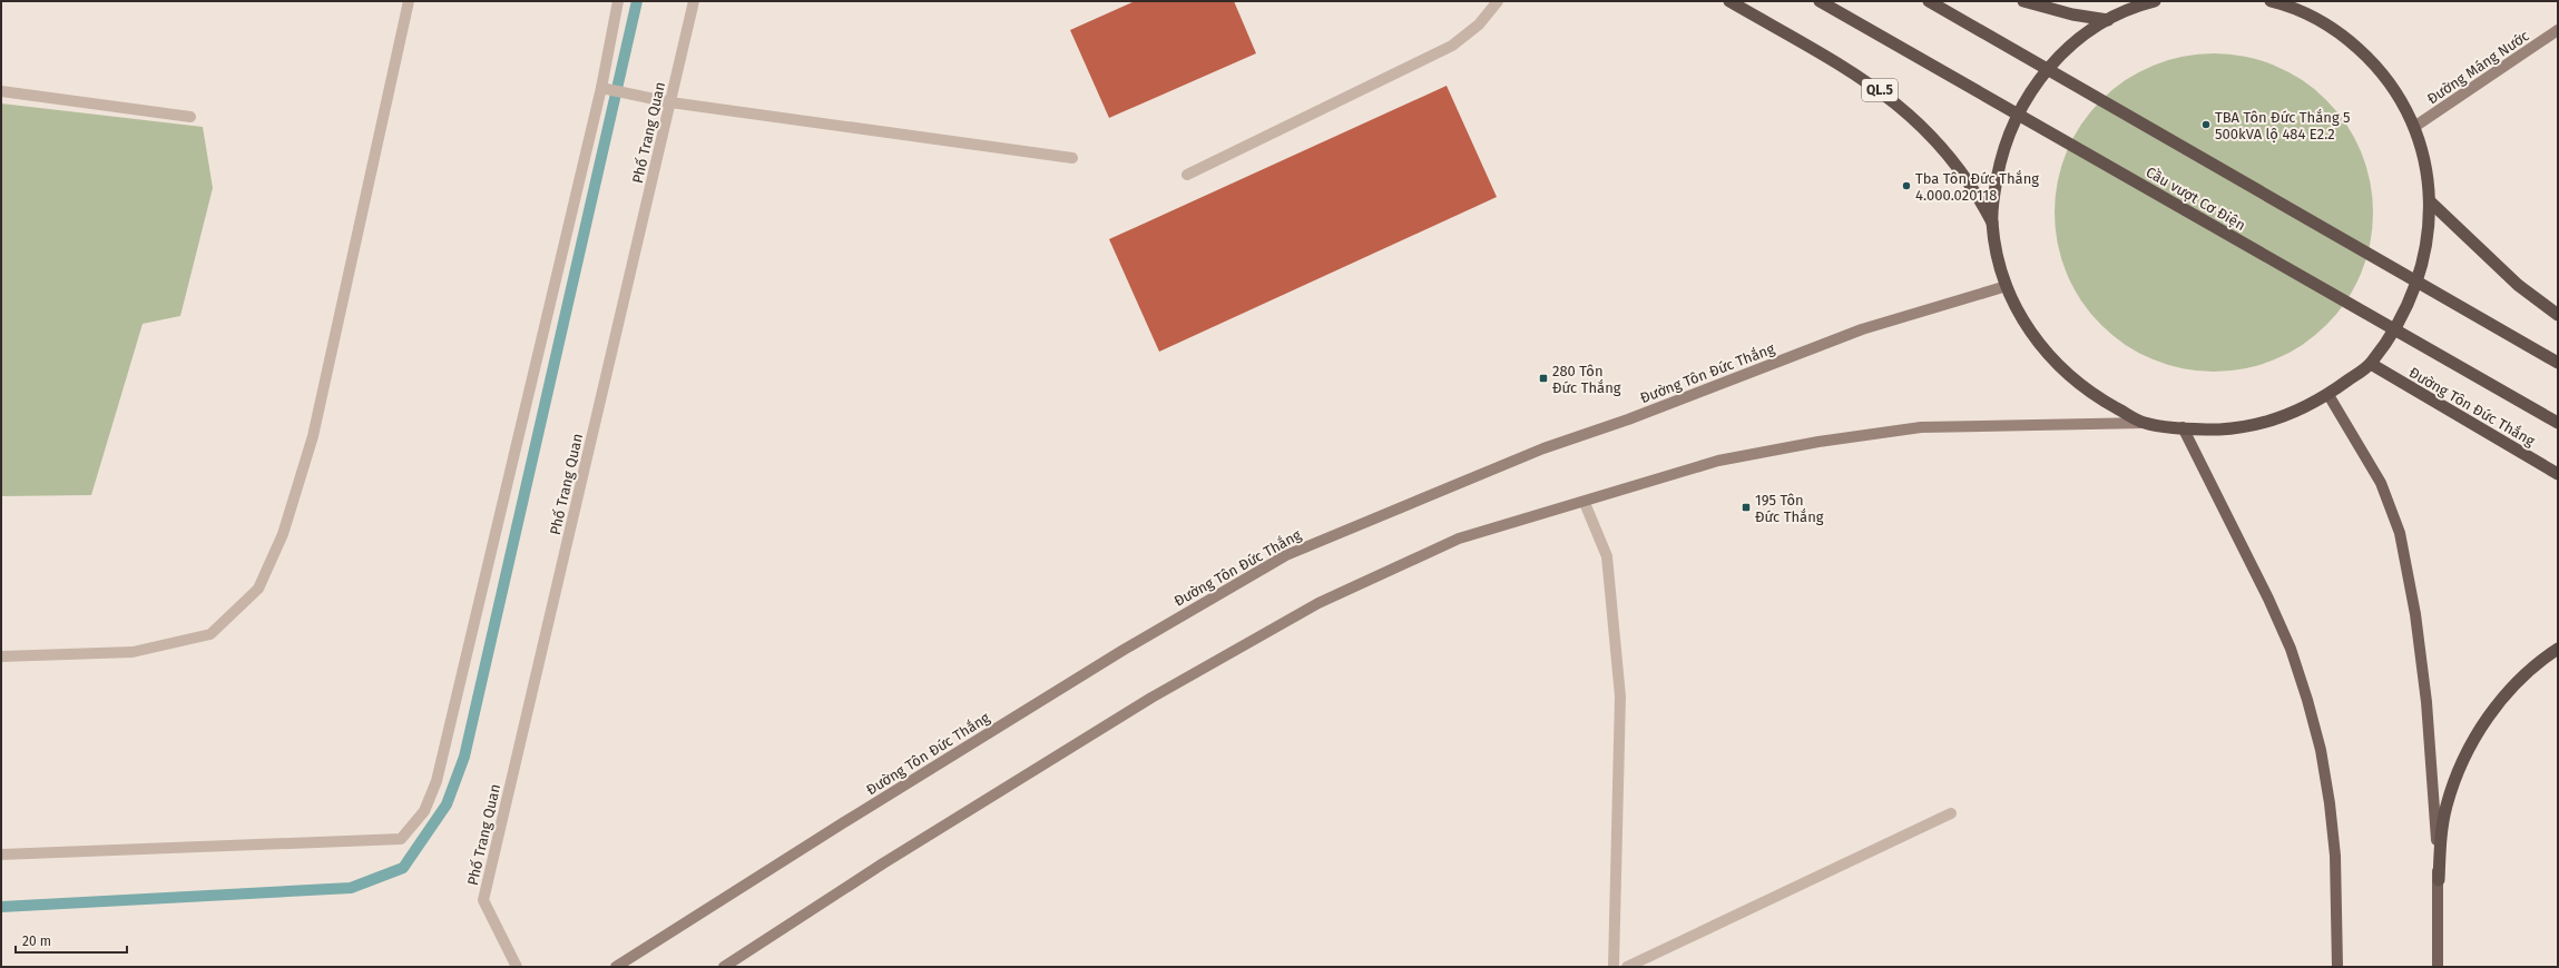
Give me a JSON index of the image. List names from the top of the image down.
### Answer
{
  "streets": {
    "highway": ["QL.5", "Cầu vượt Cơ Điện", "Đường Tôn Đức Thắng"],
    "main road": ["Đường Máng Nước"],
    "street": ["Phố Trang Quan"]
  },
  "places": {
    "other": ["TBA Tôn Đức Thắng 5 500kVA lộ 484 E2.2", "Tba Tôn Đức Thắng 4.000.020118"],
    "transit": ["280 Tôn Đức Thắng", "195 Tôn Đức Thắng"]
  },
  "scale_bar": "20 m"
}
